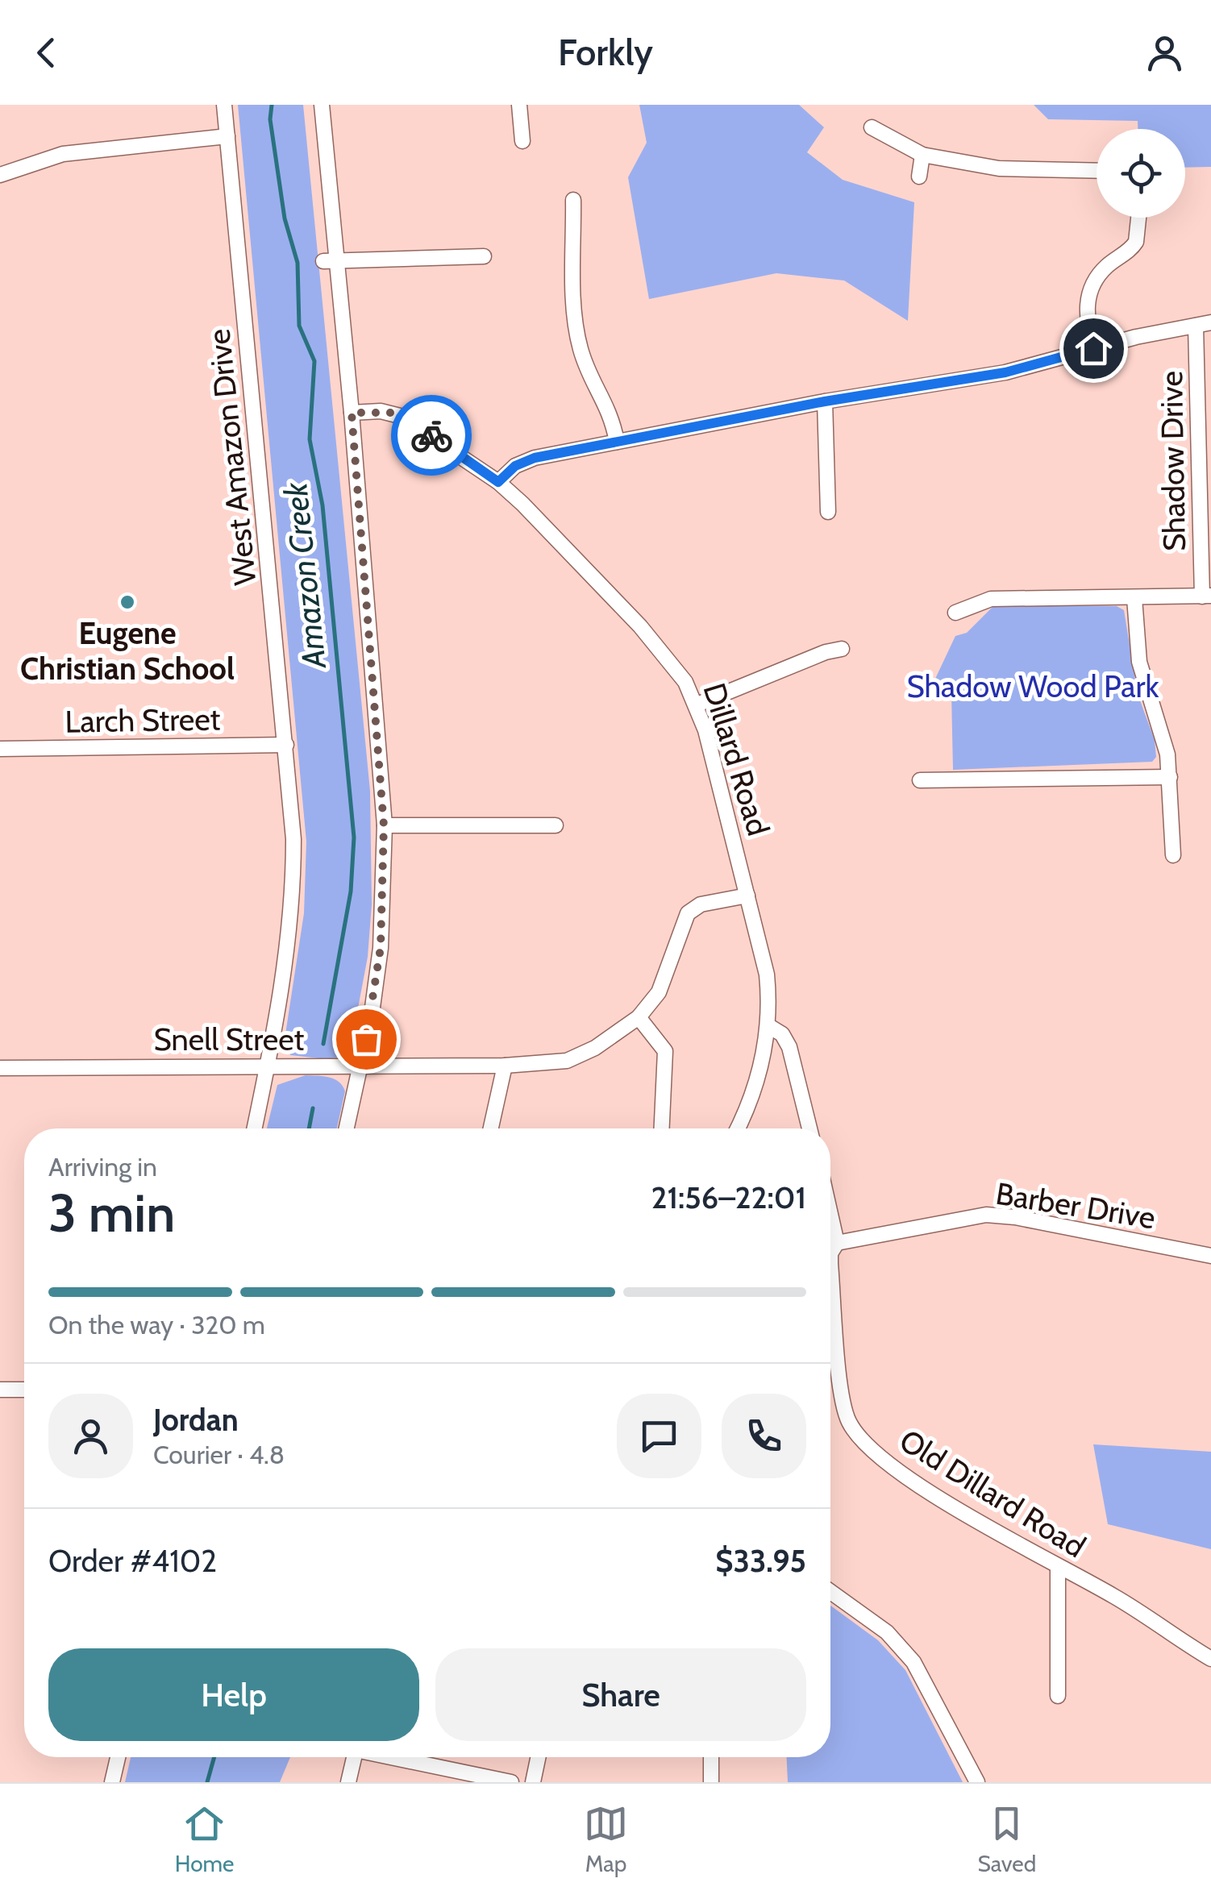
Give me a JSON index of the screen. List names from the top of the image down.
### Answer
{
  "streets": {
    "street": [
      "West Amazon Drive",
      "Shadow Drive",
      "Larch Street",
      "Dillard Road",
      "Snell Street",
      "Barber Drive",
      "Old Dillard Road"
    ]
  },
  "crossings": [
    ["West Amazon Drive", "Larch Street"],
    ["West Amazon Drive", "Snell Street"],
    ["Dillard Road", "Snell Street"],
    ["Barber Drive", "Old Dillard Road"]
  ],
  "water": ["Amazon Creek"],
  "parks": ["Shadow Wood Park"],
  "places": ["Eugene Christian School"],
  "page": {
    "header": "Forkly",
    "heading": ["3 min", "Arriving in", "21:56–22:01"],
    "panel": [
      "Jordan",
      "Courier · 4.8",
      "Order #4102",
      "$33.95"
    ],
    "bar": "On the way · 320 m",
    "buttons": ["Help", "Share"],
    "tabs": ["Home", "Map", "Saved"]
  }
}
